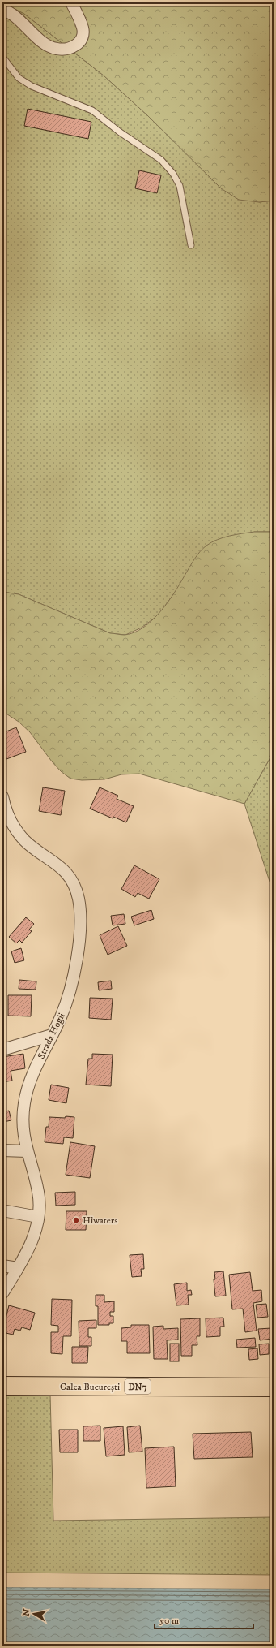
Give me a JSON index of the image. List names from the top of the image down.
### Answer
{
  "streets": {
    "highway": ["Calea București", "DN7"],
    "street": ["Strada Hogii"]
  },
  "places": ["Hiwaters"],
  "scale_bar": "50 m",
  "north": "left"
}
